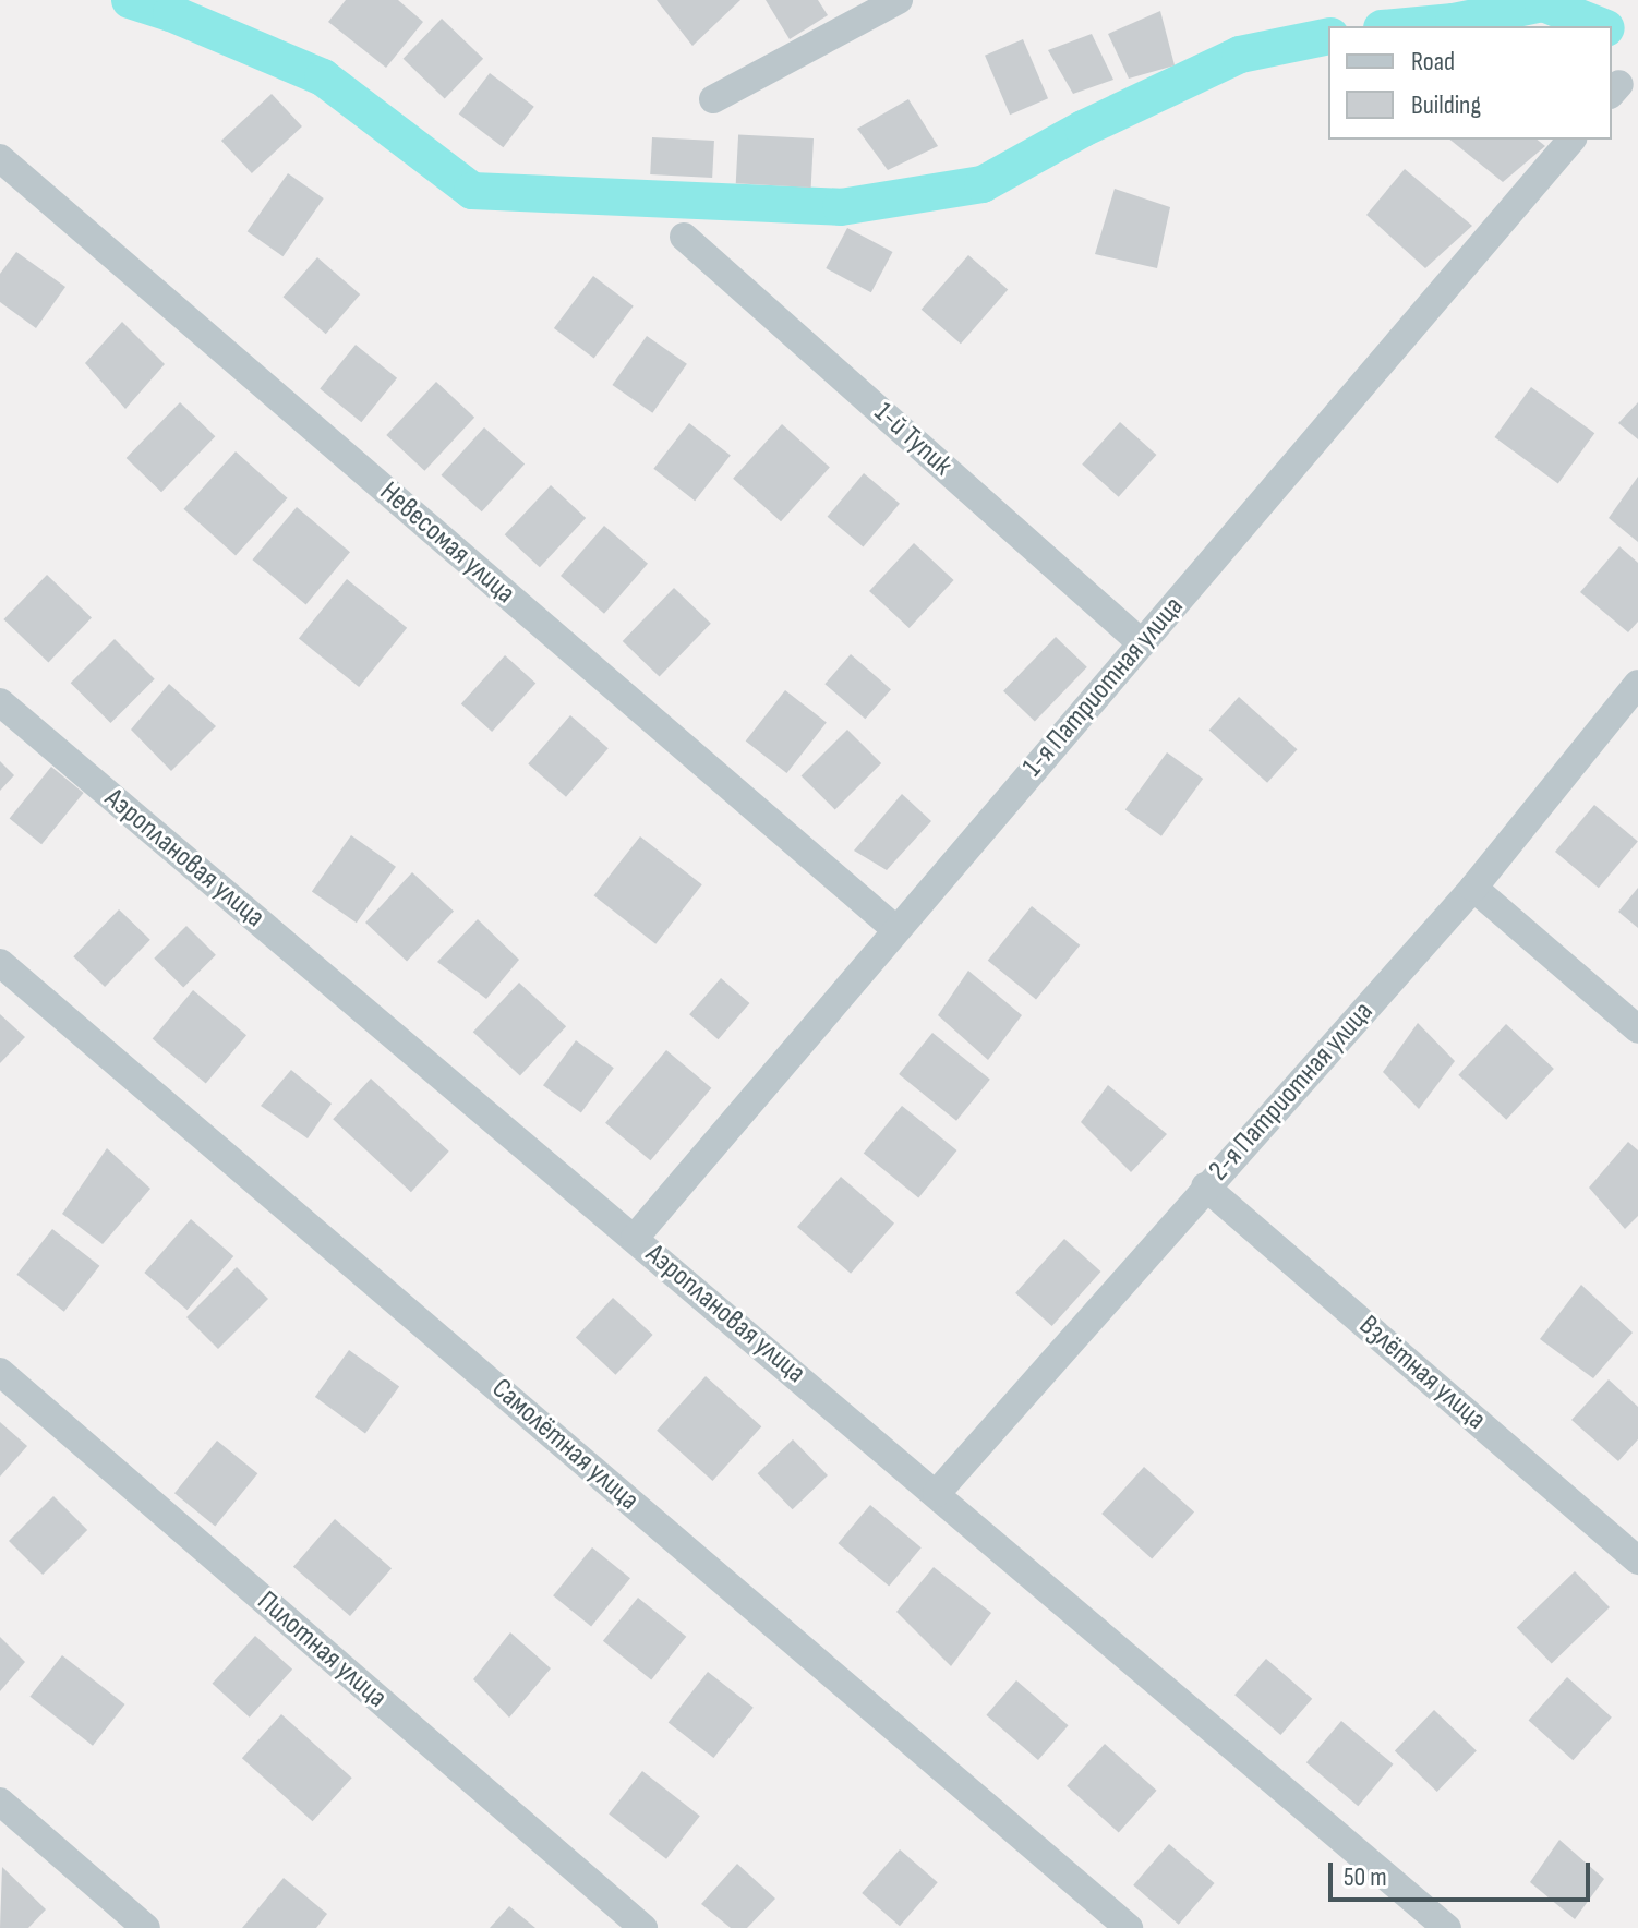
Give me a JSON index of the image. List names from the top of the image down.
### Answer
{
  "streets": {
    "street": [
      "1-й Тупик",
      "Невесомая улица",
      "1-я Патриотная улица",
      "Аэроплановая улица",
      "2-я Патриотная улица",
      "Взлётная улица",
      "Самолётная улица",
      "Пилотная улица"
    ]
  },
  "crossings": [
    ["1-й Тупик", "1-я Патриотная улица"],
    ["Невесомая улица", "1-я Патриотная улица"],
    ["1-я Патриотная улица", "Аэроплановая улица"],
    ["Аэроплановая улица", "2-я Патриотная улица"],
    ["2-я Патриотная улица", "Взлётная улица"]
  ],
  "legend": ["Road", "Building"],
  "scale_bar": "50 m"
}
